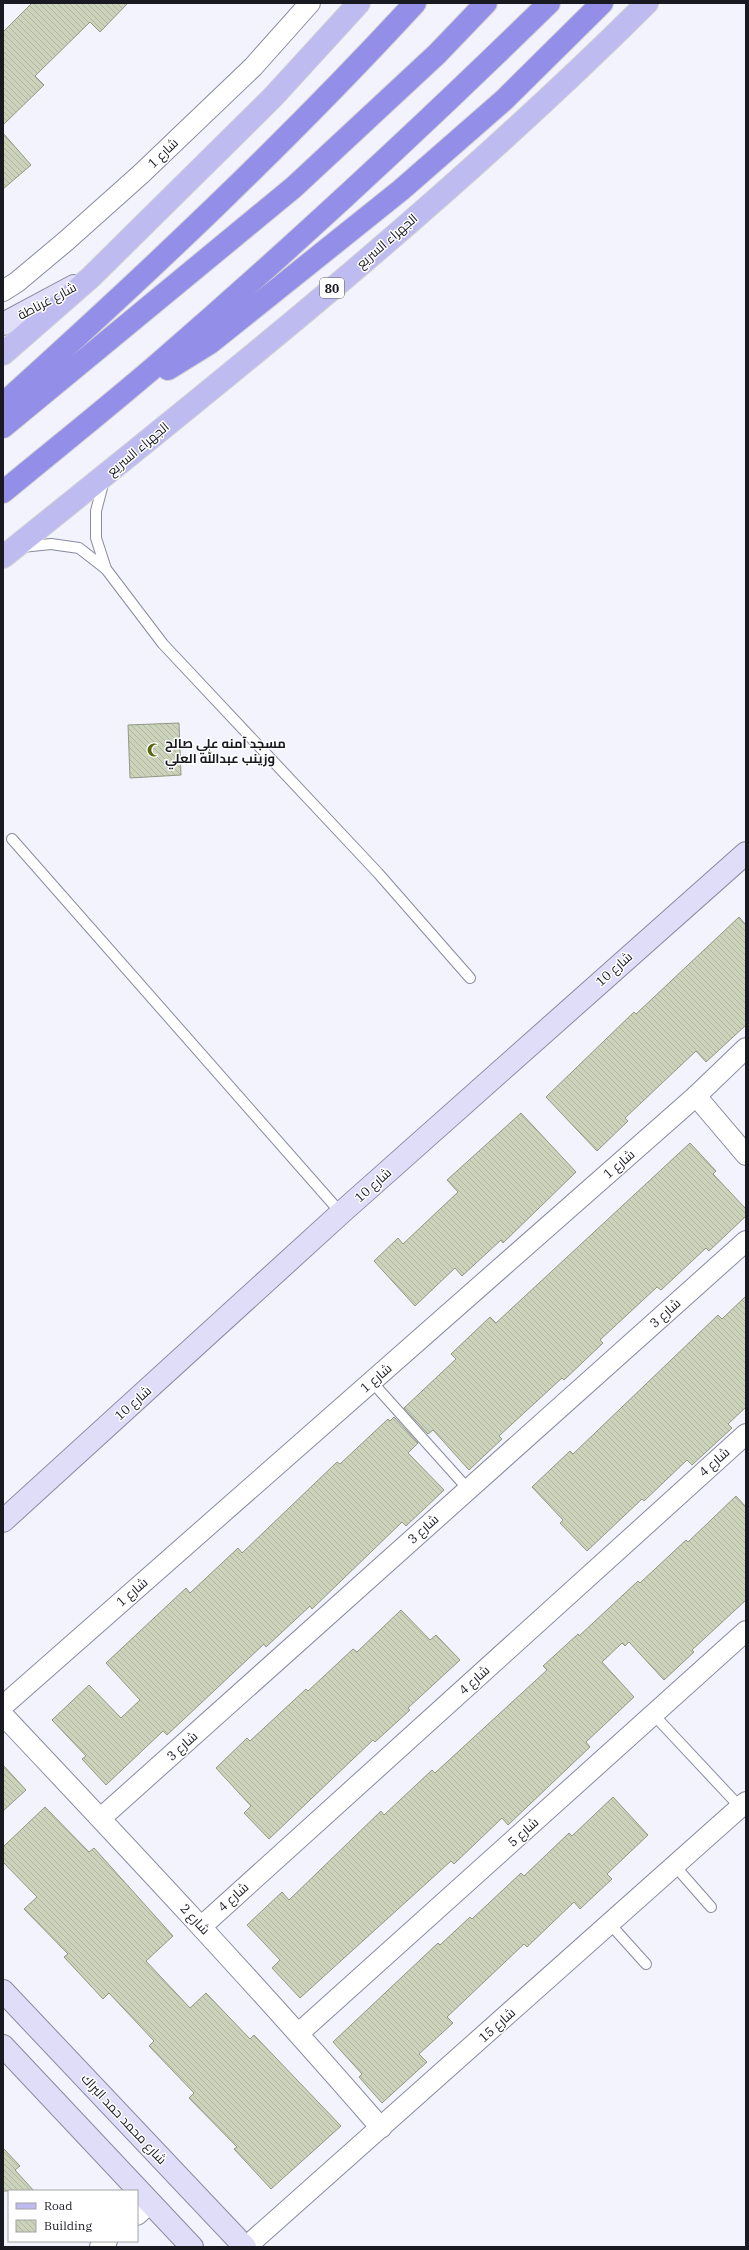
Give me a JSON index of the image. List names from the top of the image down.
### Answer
{
  "streets": {
    "main road": ["الجهراء السريع", "80"],
    "street": [
      "شارع 1",
      "شارع غرناطة",
      "شارع 10",
      "شارع 3",
      "شارع 4",
      "شارع 5",
      "شارع 2",
      "شارع 15",
      "شارع محمد حمد البراك"
    ]
  },
  "crossings": [
    ["شارع 3", "شارع 2"],
    ["شارع 4", "شارع 2"],
    ["شارع 5", "شارع 2"],
    ["شارع 2", "شارع 15"],
    ["شارع 15", "شارع محمد حمد البراك"]
  ],
  "places": {
    "mosque": ["مسجد آمنه علي صالح وزينب عبدالله العلي"]
  },
  "legend": ["Road", "Building"]
}
